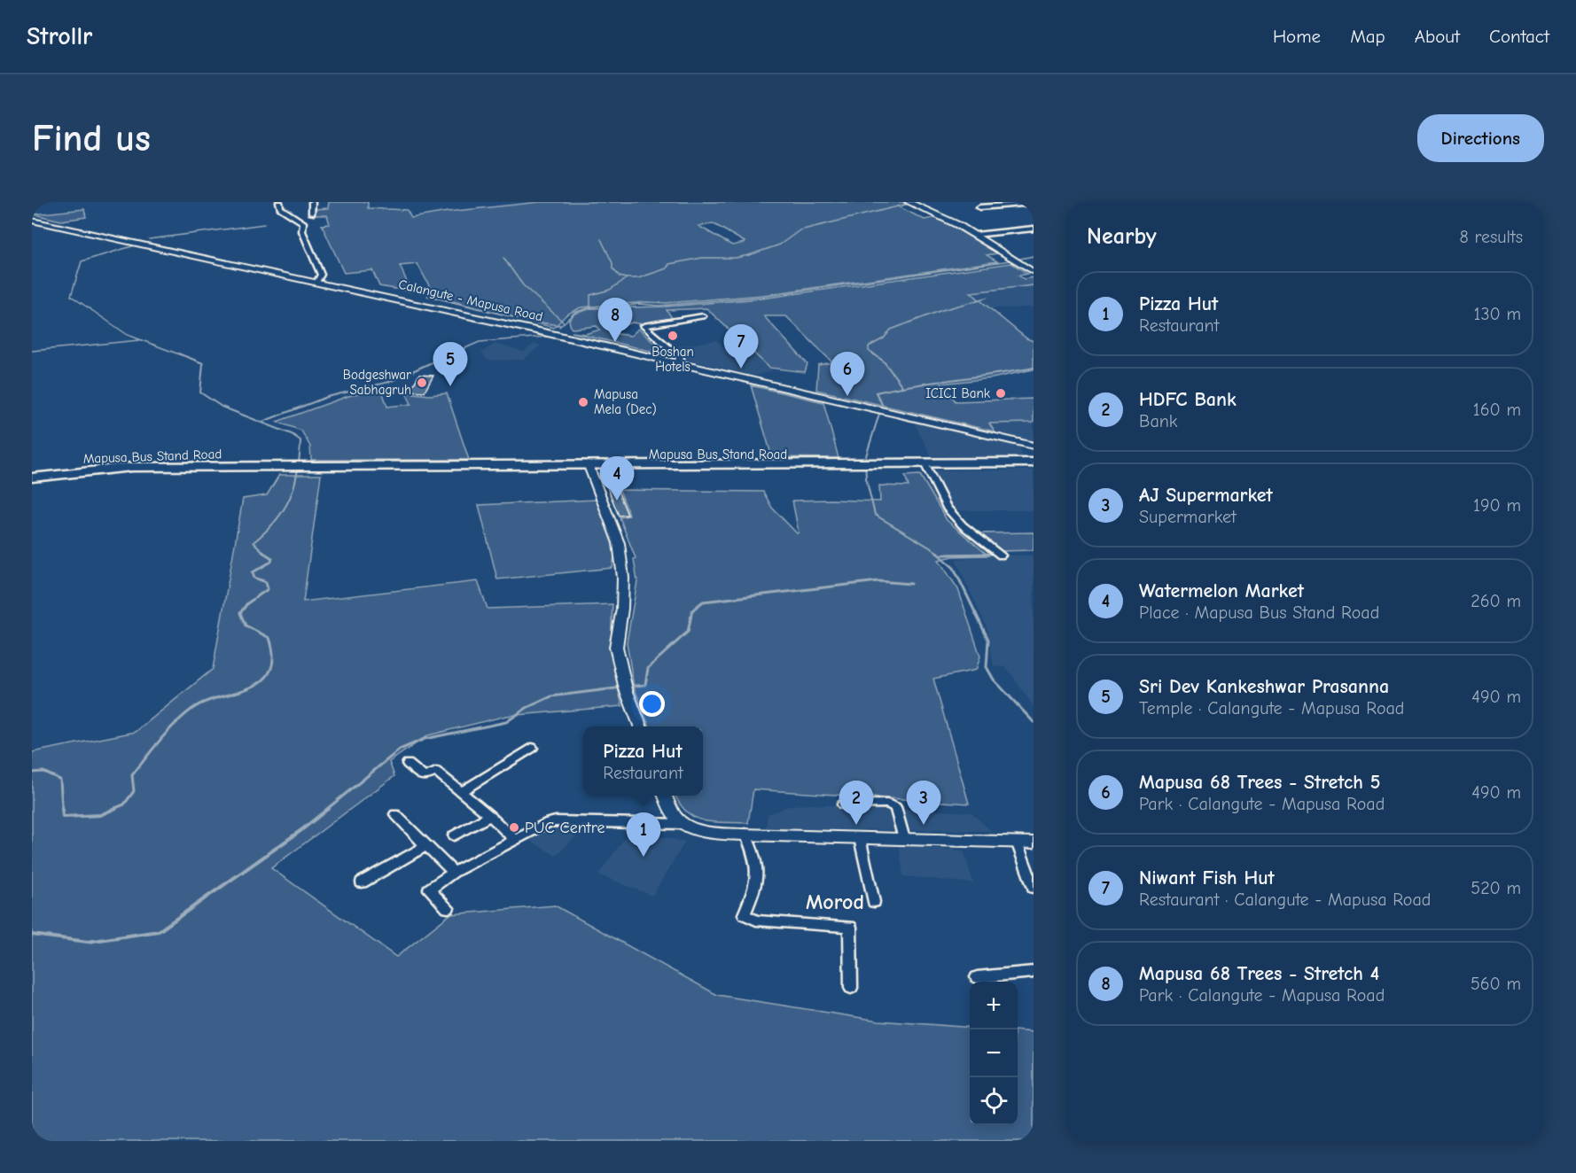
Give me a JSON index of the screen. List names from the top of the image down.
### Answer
{
  "streets": {
    "main road": ["Calangute - Mapusa Road", "Mapusa Bus Stand Road"]
  },
  "districts": ["Morod"],
  "places": [
    "Boshan Hotels",
    "Bodgeshwar Sabhagruh",
    "ICICI Bank",
    "Mapusa Mela (Dec)",
    "PUC Centre"
  ],
  "page": {
    "header": "Strollr",
    "nav": [
      "Home",
      "Map",
      "About",
      "Contact"
    ],
    "buttons": "Directions",
    "title": "Find us",
    "heading": ["Nearby", "8 results"],
    "list": [
      {
        "mark": "1",
        "name": "Pizza Hut",
        "note": "Restaurant",
        "value": "130 m"
      },
      {
        "mark": "2",
        "name": "HDFC Bank",
        "note": "Bank",
        "value": "160 m"
      },
      {
        "mark": "3",
        "name": "AJ Supermarket",
        "note": "Supermarket",
        "value": "190 m"
      },
      {
        "mark": "4",
        "name": "Watermelon Market",
        "note": "Place · Mapusa Bus Stand Road",
        "value": "260 m"
      },
      {
        "mark": "5",
        "name": "Sri Dev Kankeshwar Prasanna",
        "note": "Temple · Calangute - Mapusa Road",
        "value": "490 m"
      },
      {
        "mark": "6",
        "name": "Mapusa 68 Trees - Stretch 5",
        "note": "Park · Calangute - Mapusa Road",
        "value": "490 m"
      },
      {
        "mark": "7",
        "name": "Niwant Fish Hut",
        "note": "Restaurant · Calangute - Mapusa Road",
        "value": "520 m"
      },
      {
        "mark": "8",
        "name": "Mapusa 68 Trees - Stretch 4",
        "note": "Park · Calangute - Mapusa Road",
        "value": "560 m"
      }
    ],
    "pins": [
      "8",
      "7",
      "5",
      "6",
      "4",
      "2",
      "3",
      "1"
    ],
    "popup": ["Pizza Hut", "Restaurant"],
    "map_buttons": ["+", "−"]
  }
}
